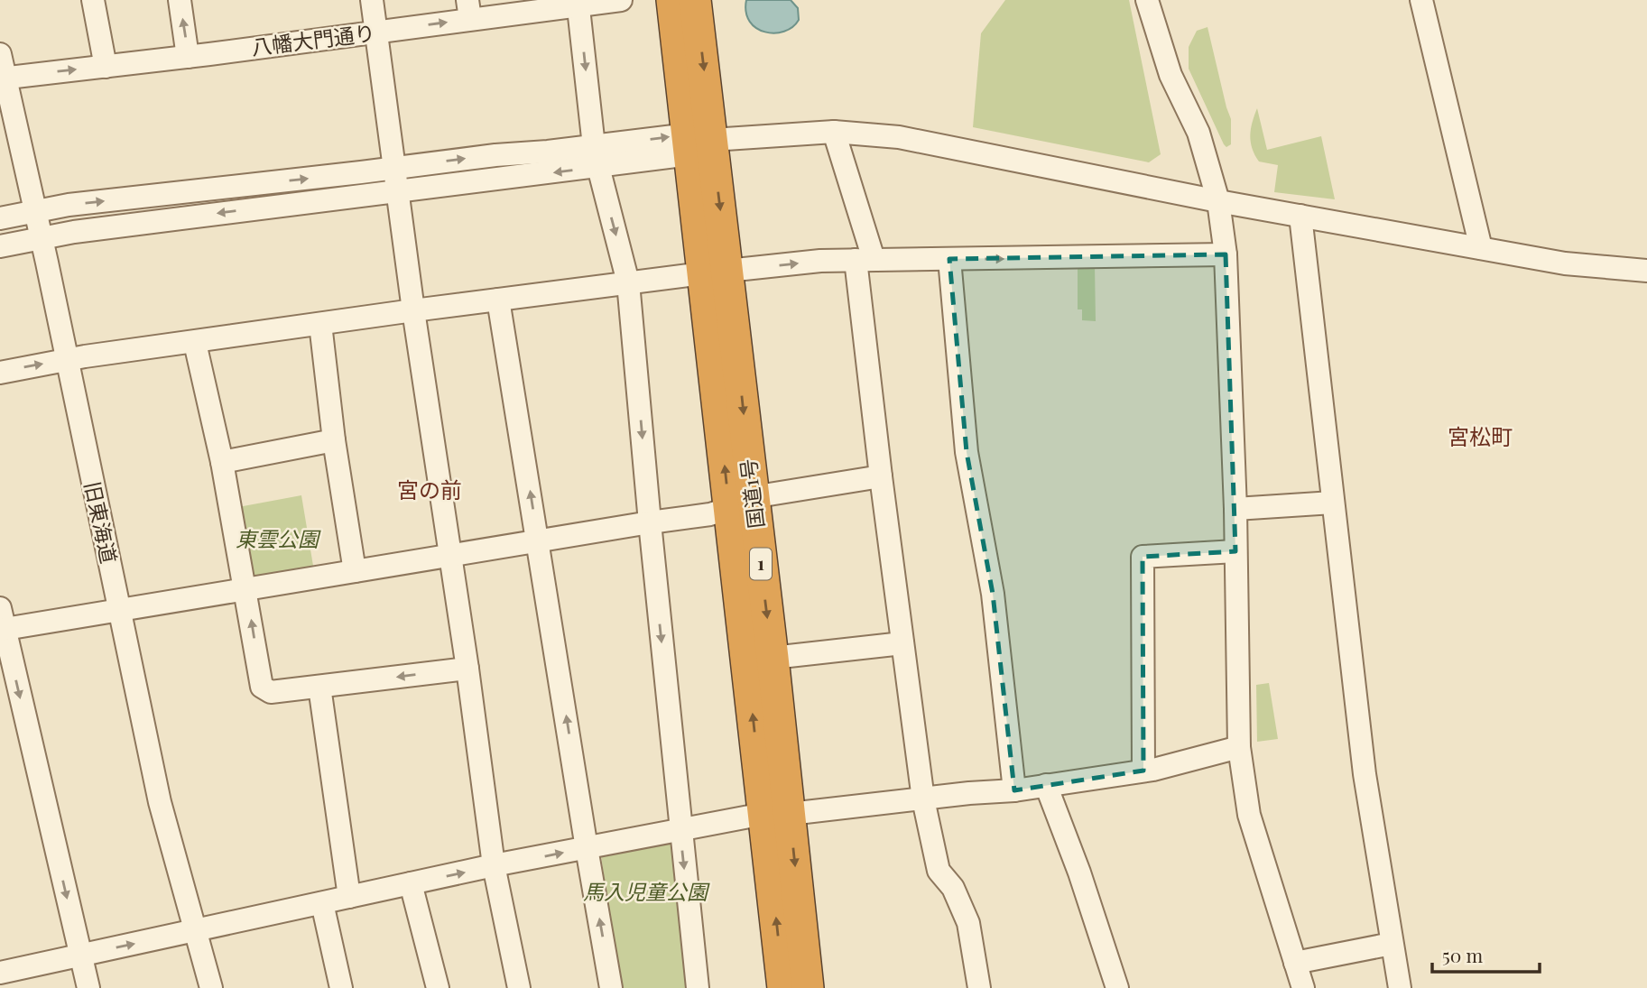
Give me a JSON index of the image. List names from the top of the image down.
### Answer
{
  "streets": {
    "highway": ["国道1号", "1"],
    "street": ["八幡大門通り", "旧東海道"]
  },
  "crossings": [
    ["八幡大門通り", "旧東海道"]
  ],
  "districts": ["宮松町", "宮の前"],
  "parks": ["東雲公園", "馬入児童公園"],
  "scale_bar": "50 m"
}
